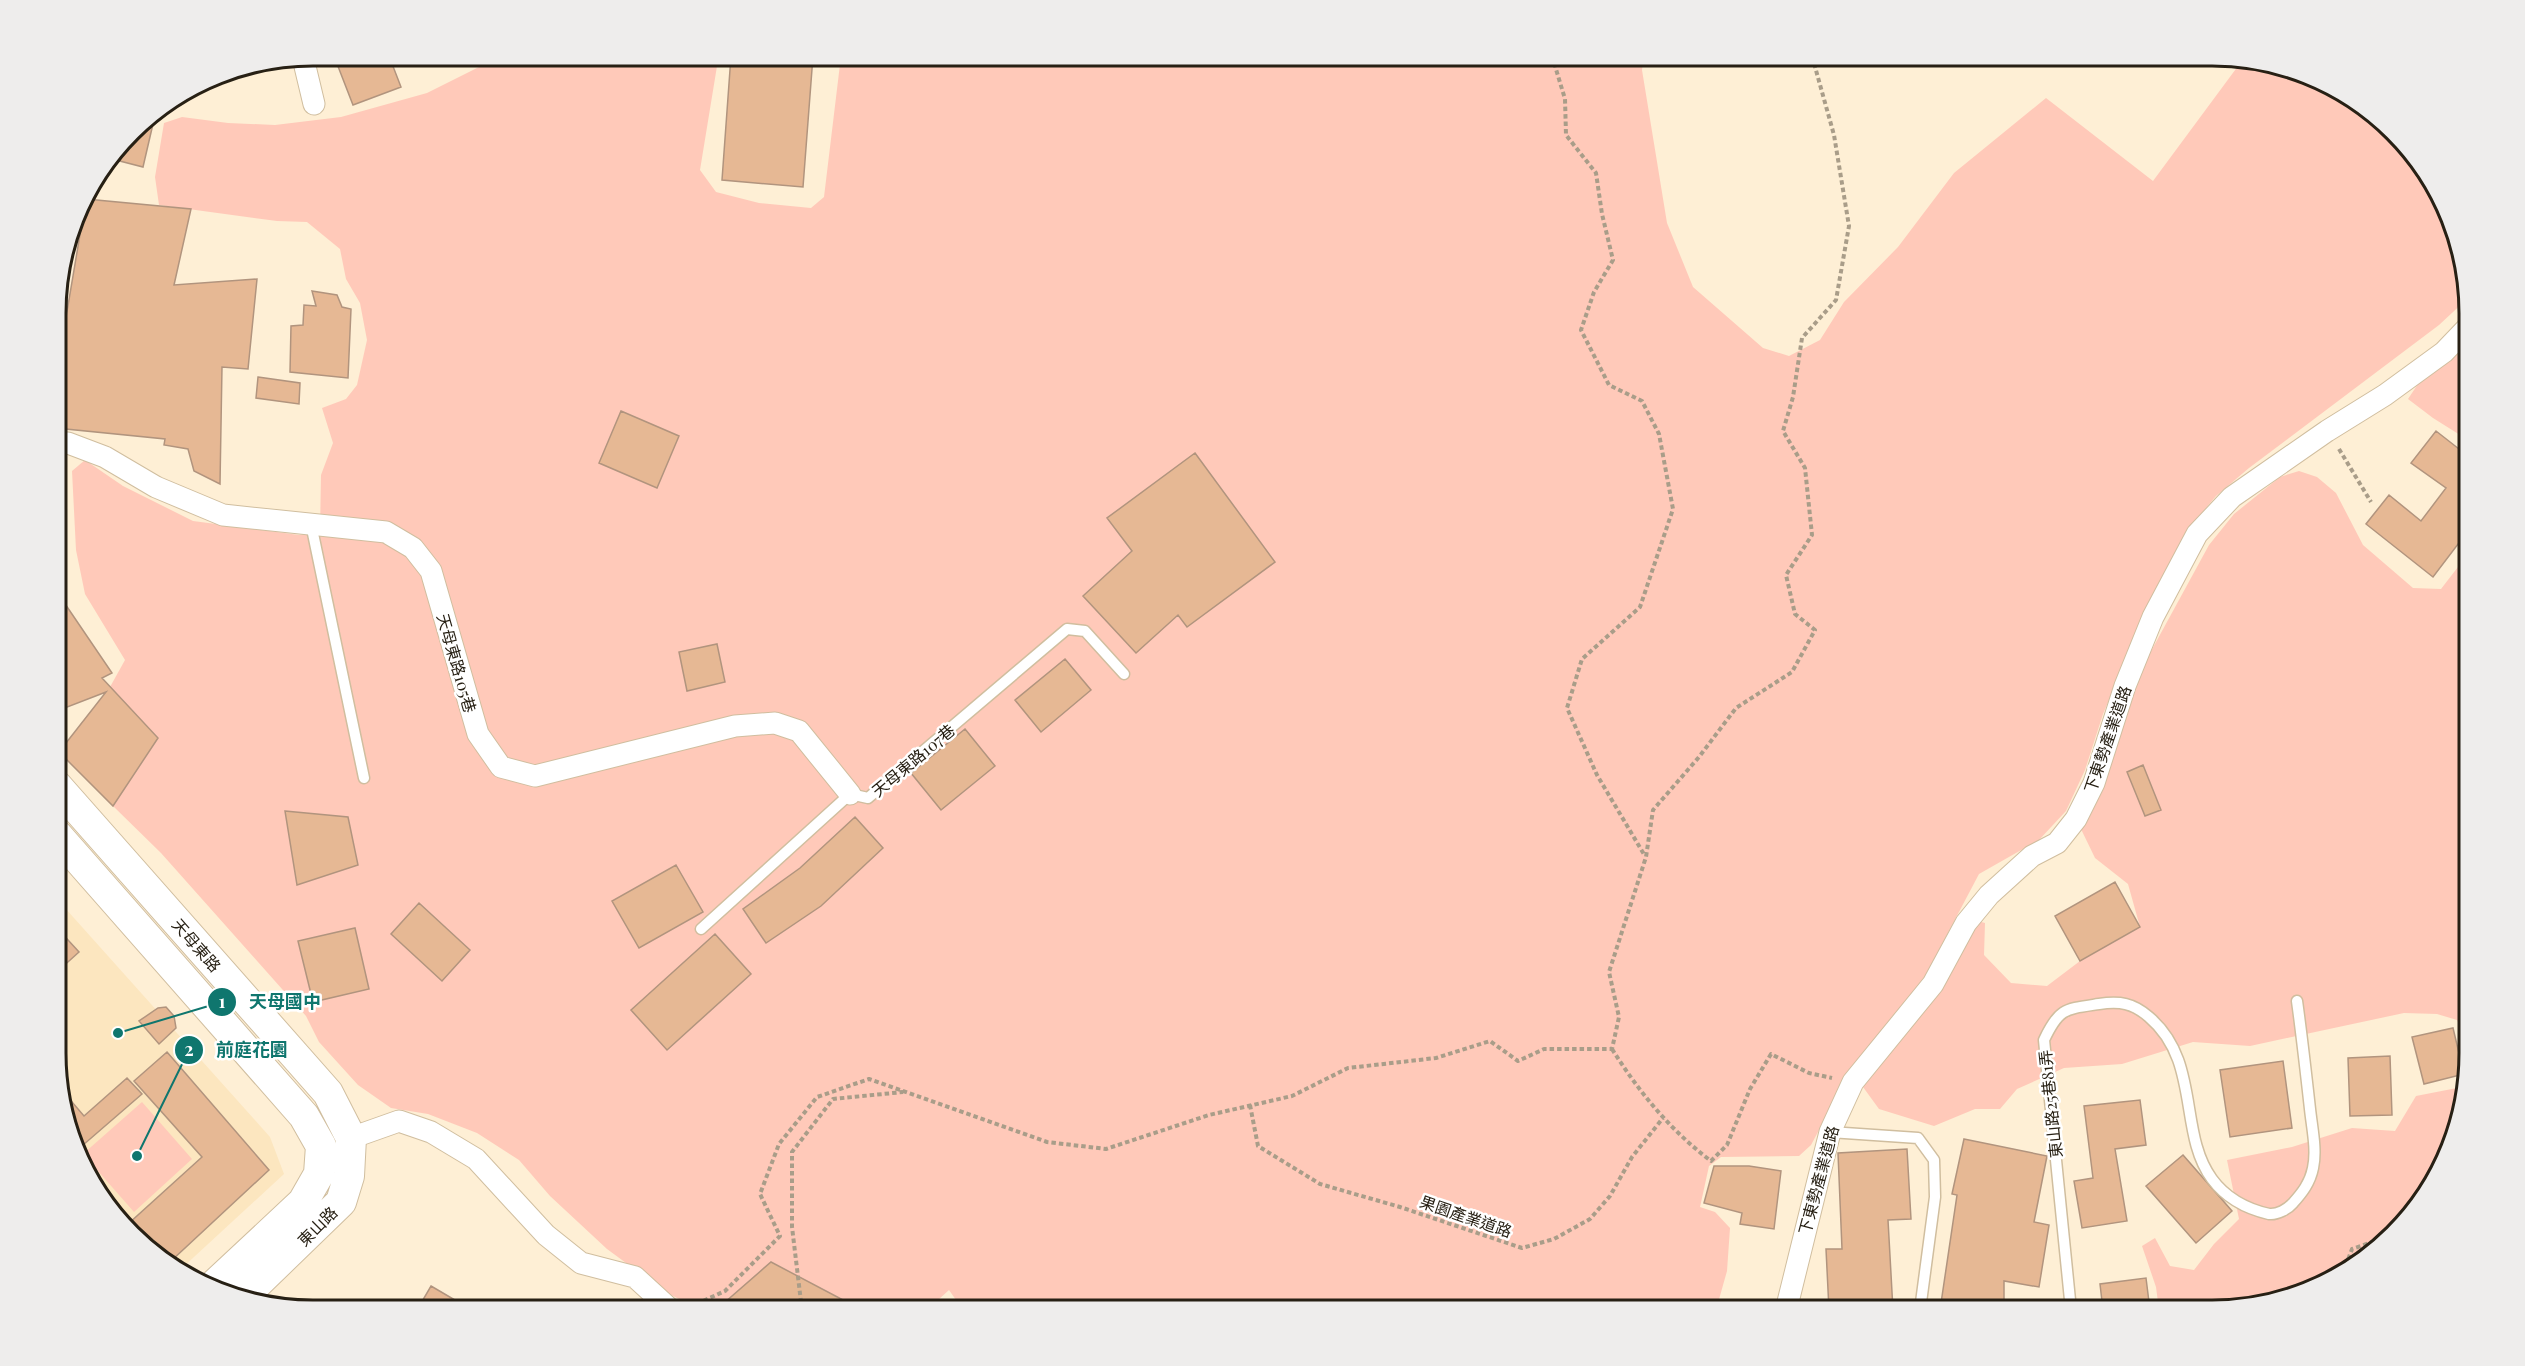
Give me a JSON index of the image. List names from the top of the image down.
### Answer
{
  "streets": {
    "street": [
      "天母東路105巷",
      "下東勢產業道路",
      "天母東路",
      "東山路"
    ],
    "lane": ["天母東路107巷", "東山路25巷81弄"],
    "path": ["果園產業道路"]
  },
  "crossings": [
    ["天母東路105巷", "天母東路107巷"],
    ["天母東路", "東山路"]
  ],
  "places": ["天母國中", "前庭花園"]
}
